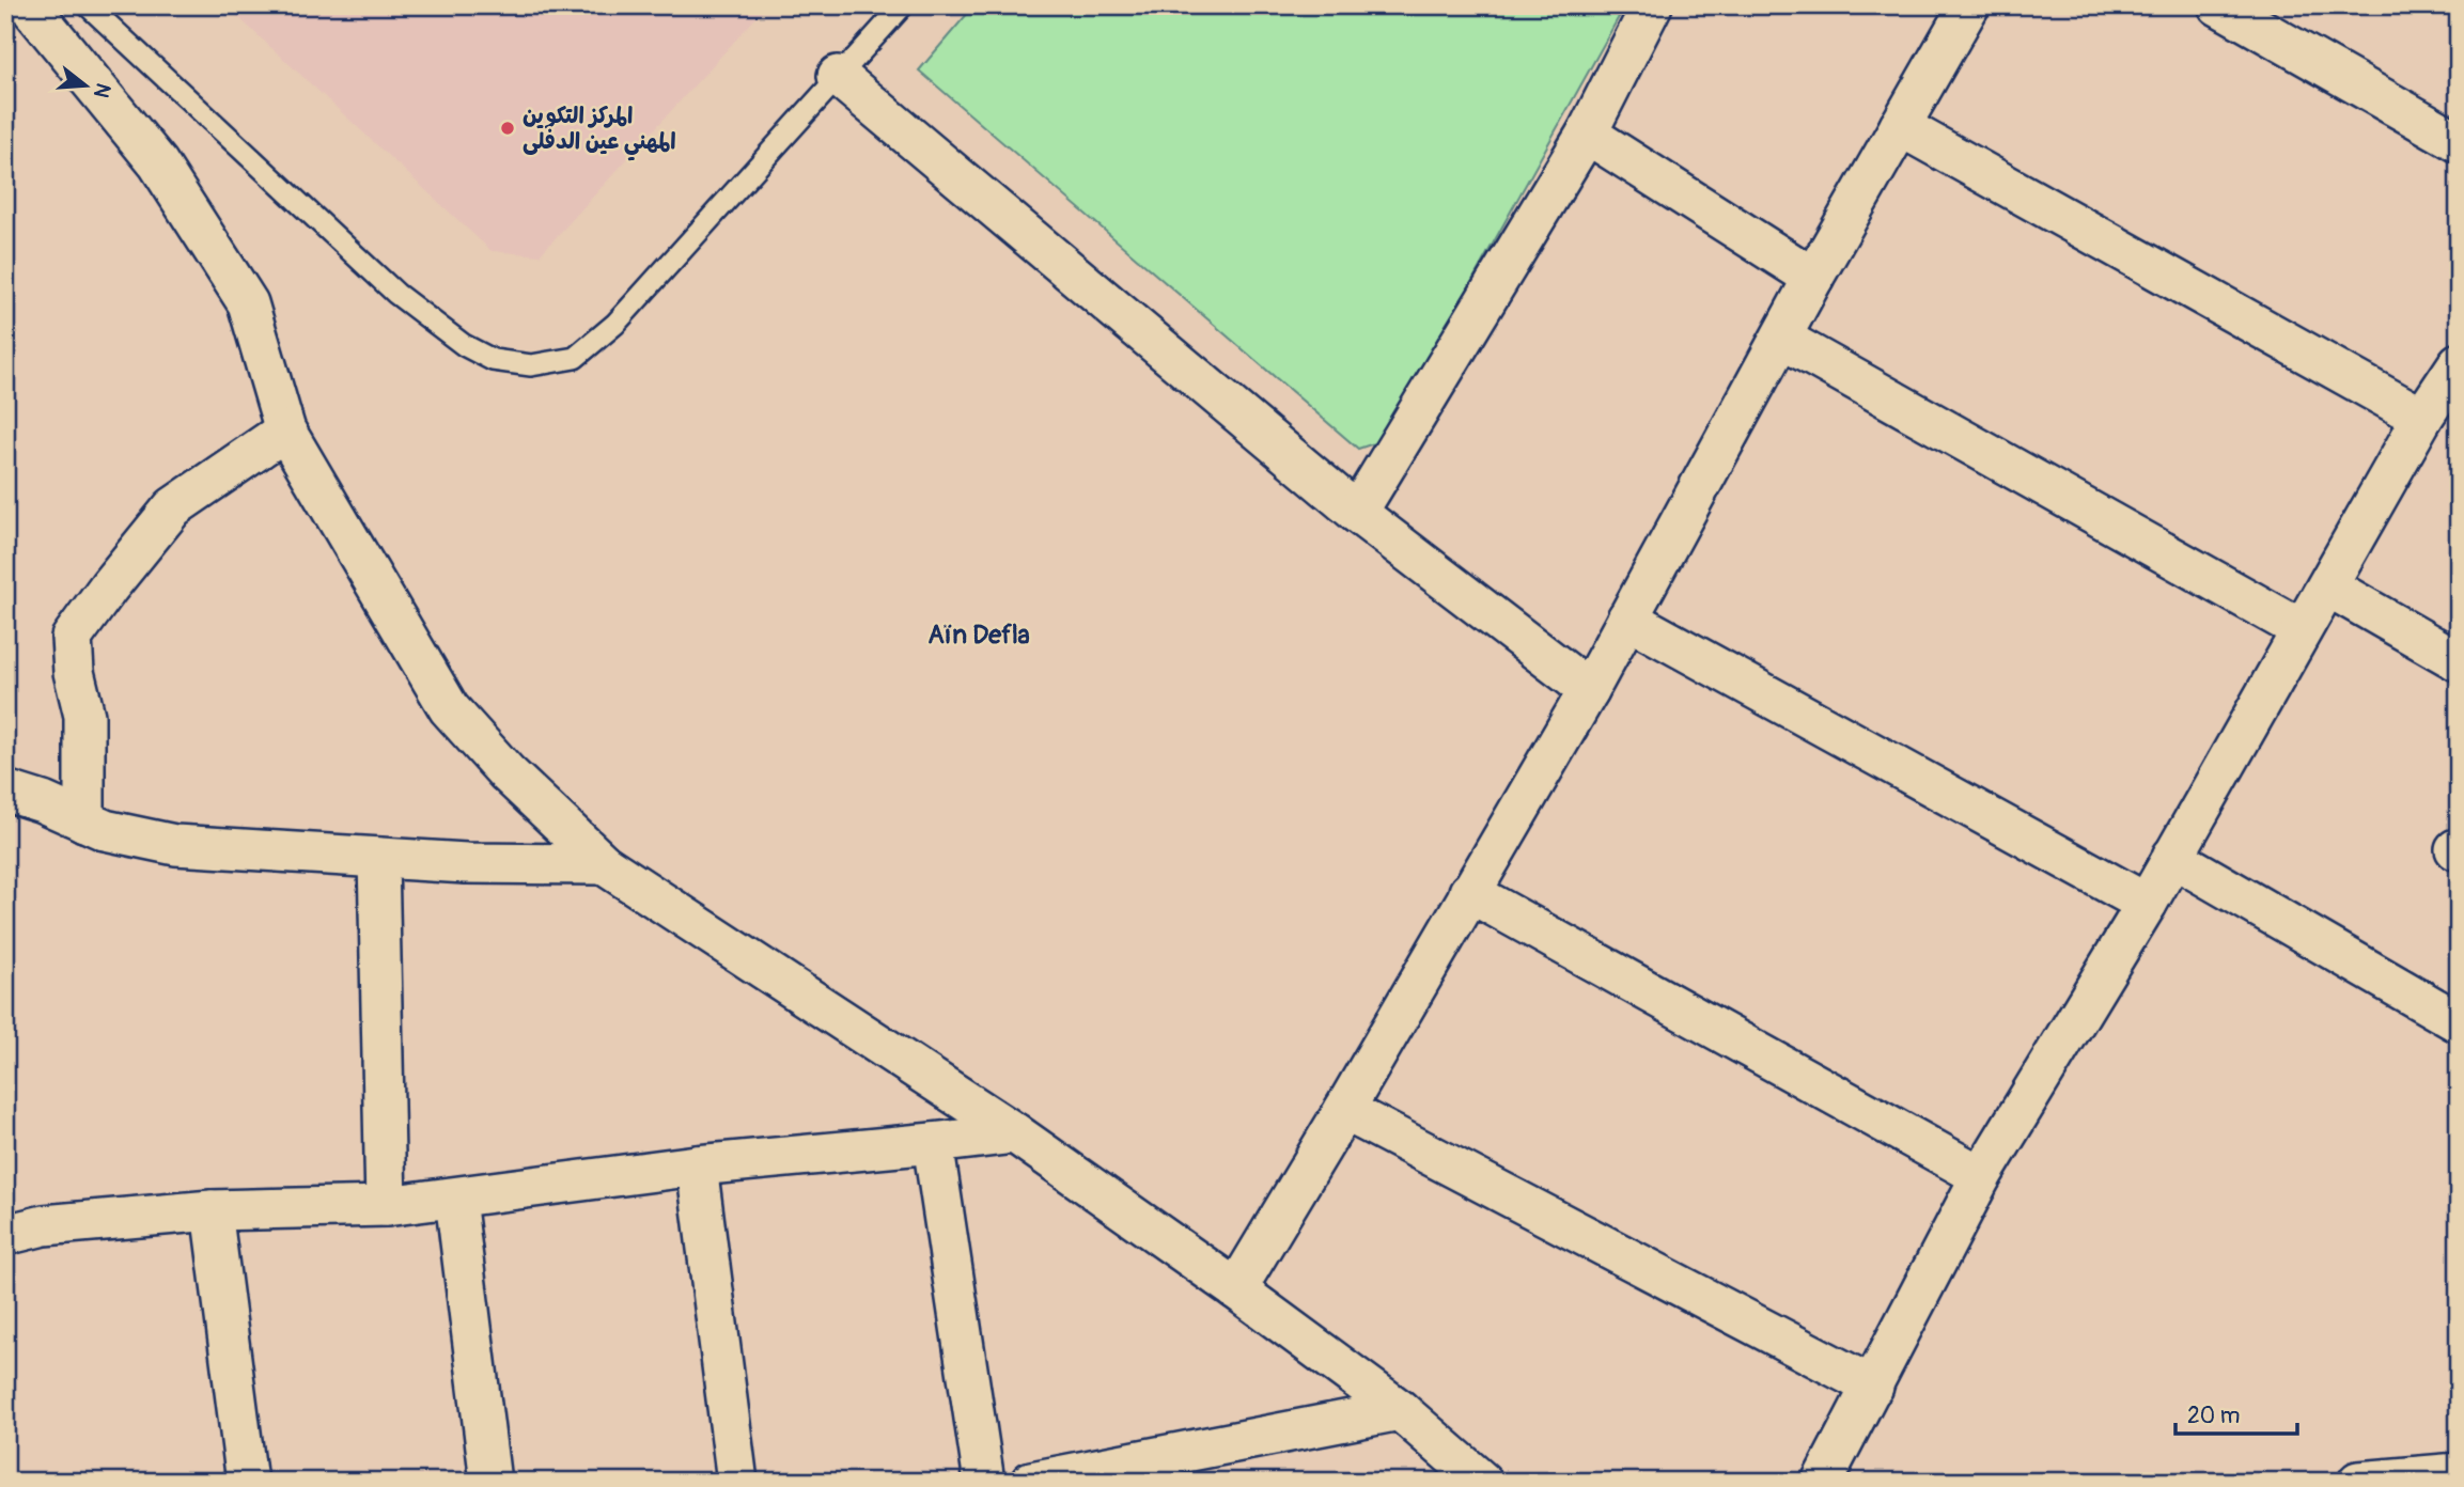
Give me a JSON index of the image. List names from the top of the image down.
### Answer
{
  "districts": ["Aïn Defla"],
  "places": ["المركز التكوين المهني عين الدفلى"],
  "scale_bar": "20 m",
  "north": "right"
}
